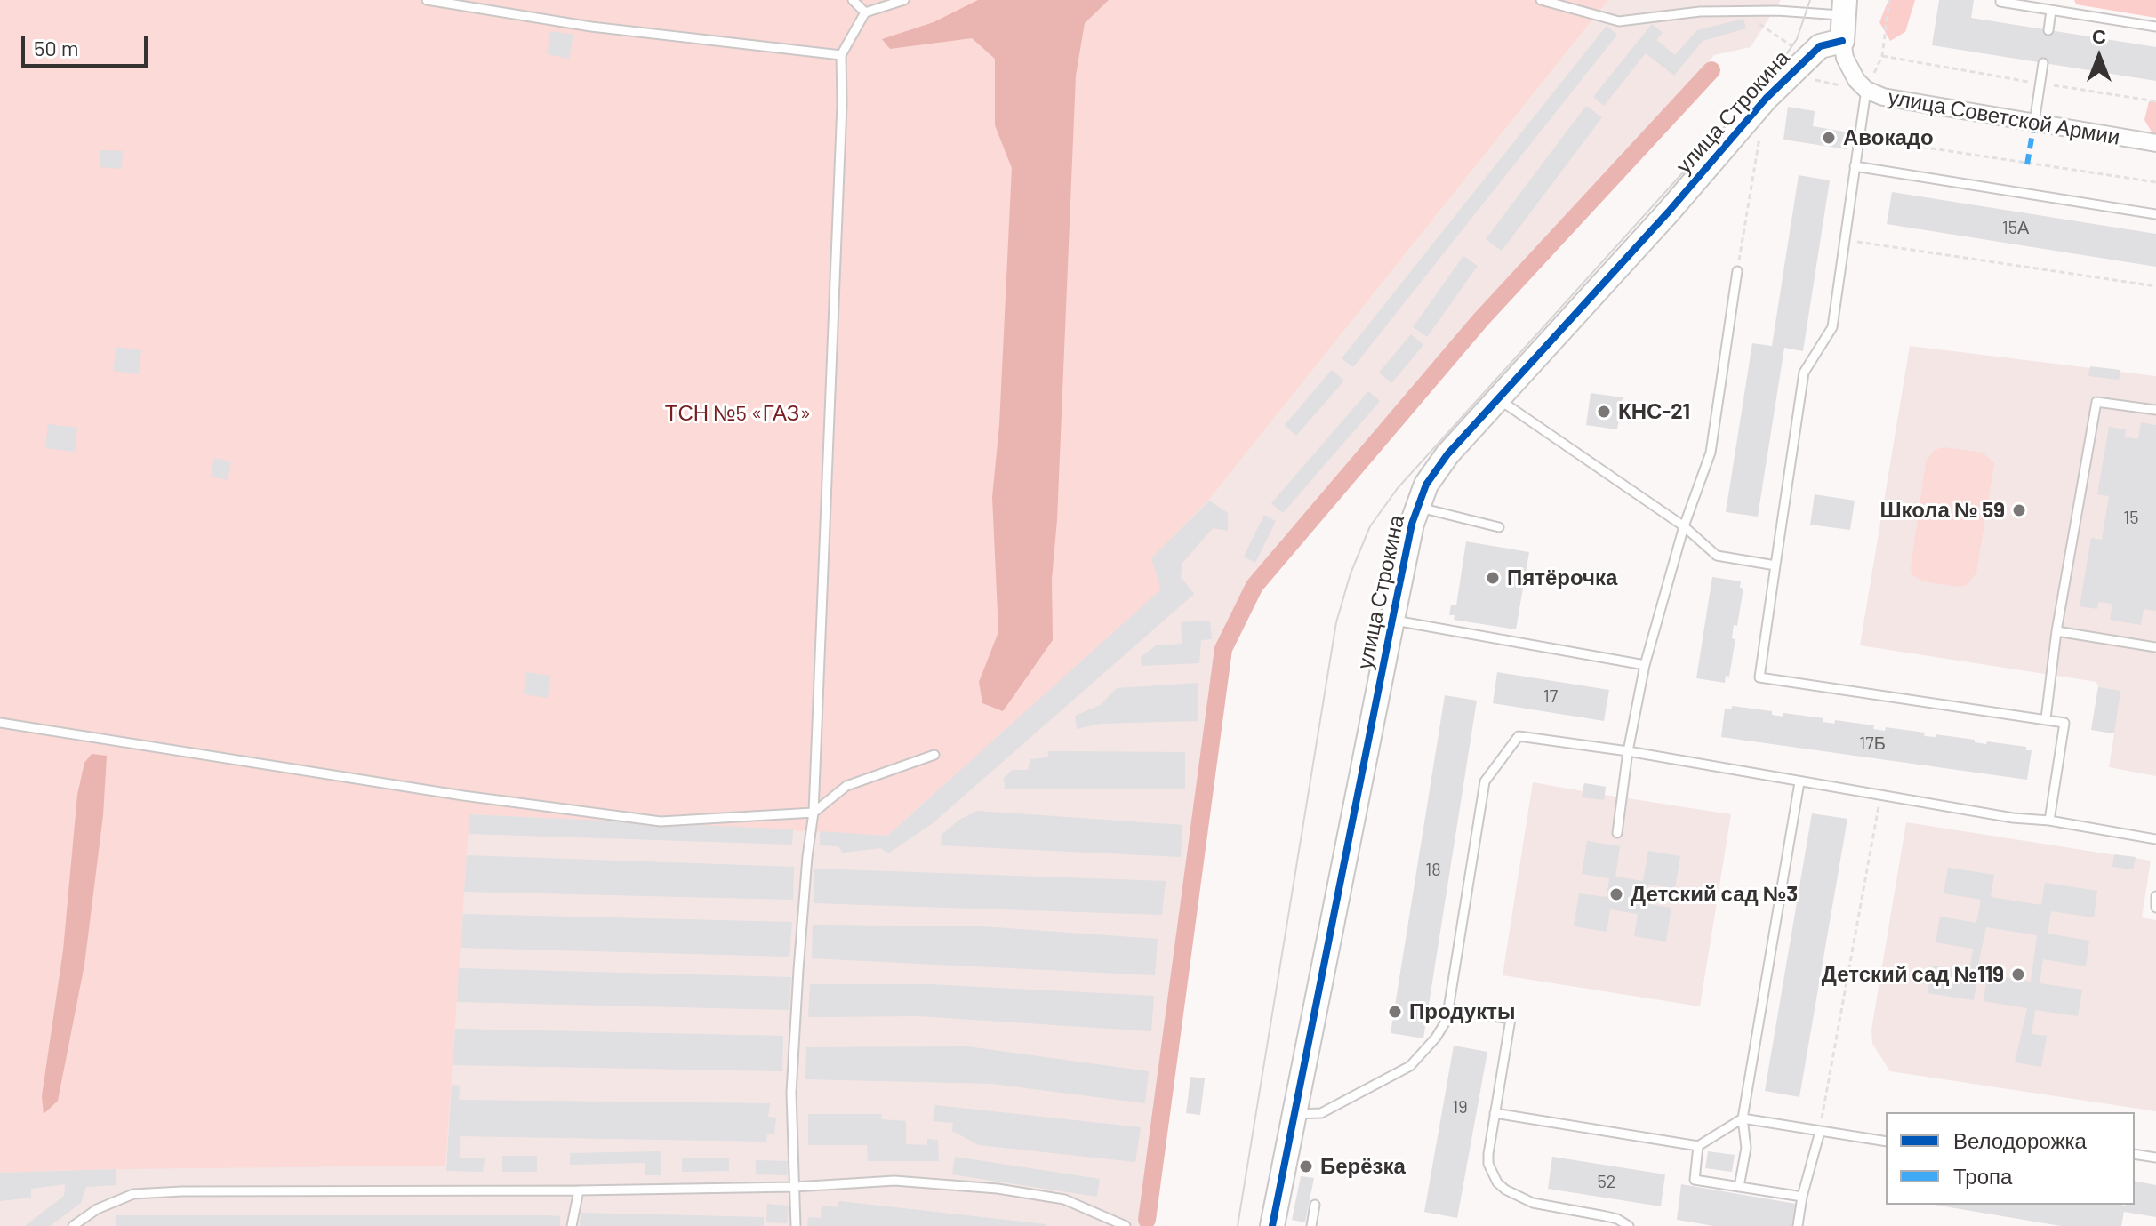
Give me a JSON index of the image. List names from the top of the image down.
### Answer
{
  "streets": {
    "street": ["улица Строкина", "улица Советской Армии"]
  },
  "crossings": [
    ["улица Строкина", "улица Советской Армии"]
  ],
  "parks": ["ТСН №5 «ГАЗ»"],
  "places": [
    "Авокадо",
    "КНС-21",
    "Школа № 59",
    "Пятёрочка",
    "Детский сад №3",
    "Детский сад №119",
    "Продукты",
    "Берёзка"
  ],
  "house_numbers": [
    "15А",
    "15",
    "17",
    "17Б",
    "18",
    "19",
    "52"
  ],
  "legend": ["Велодорожка", "Тропа"],
  "scale_bar": "50 m",
  "north": "top"
}
